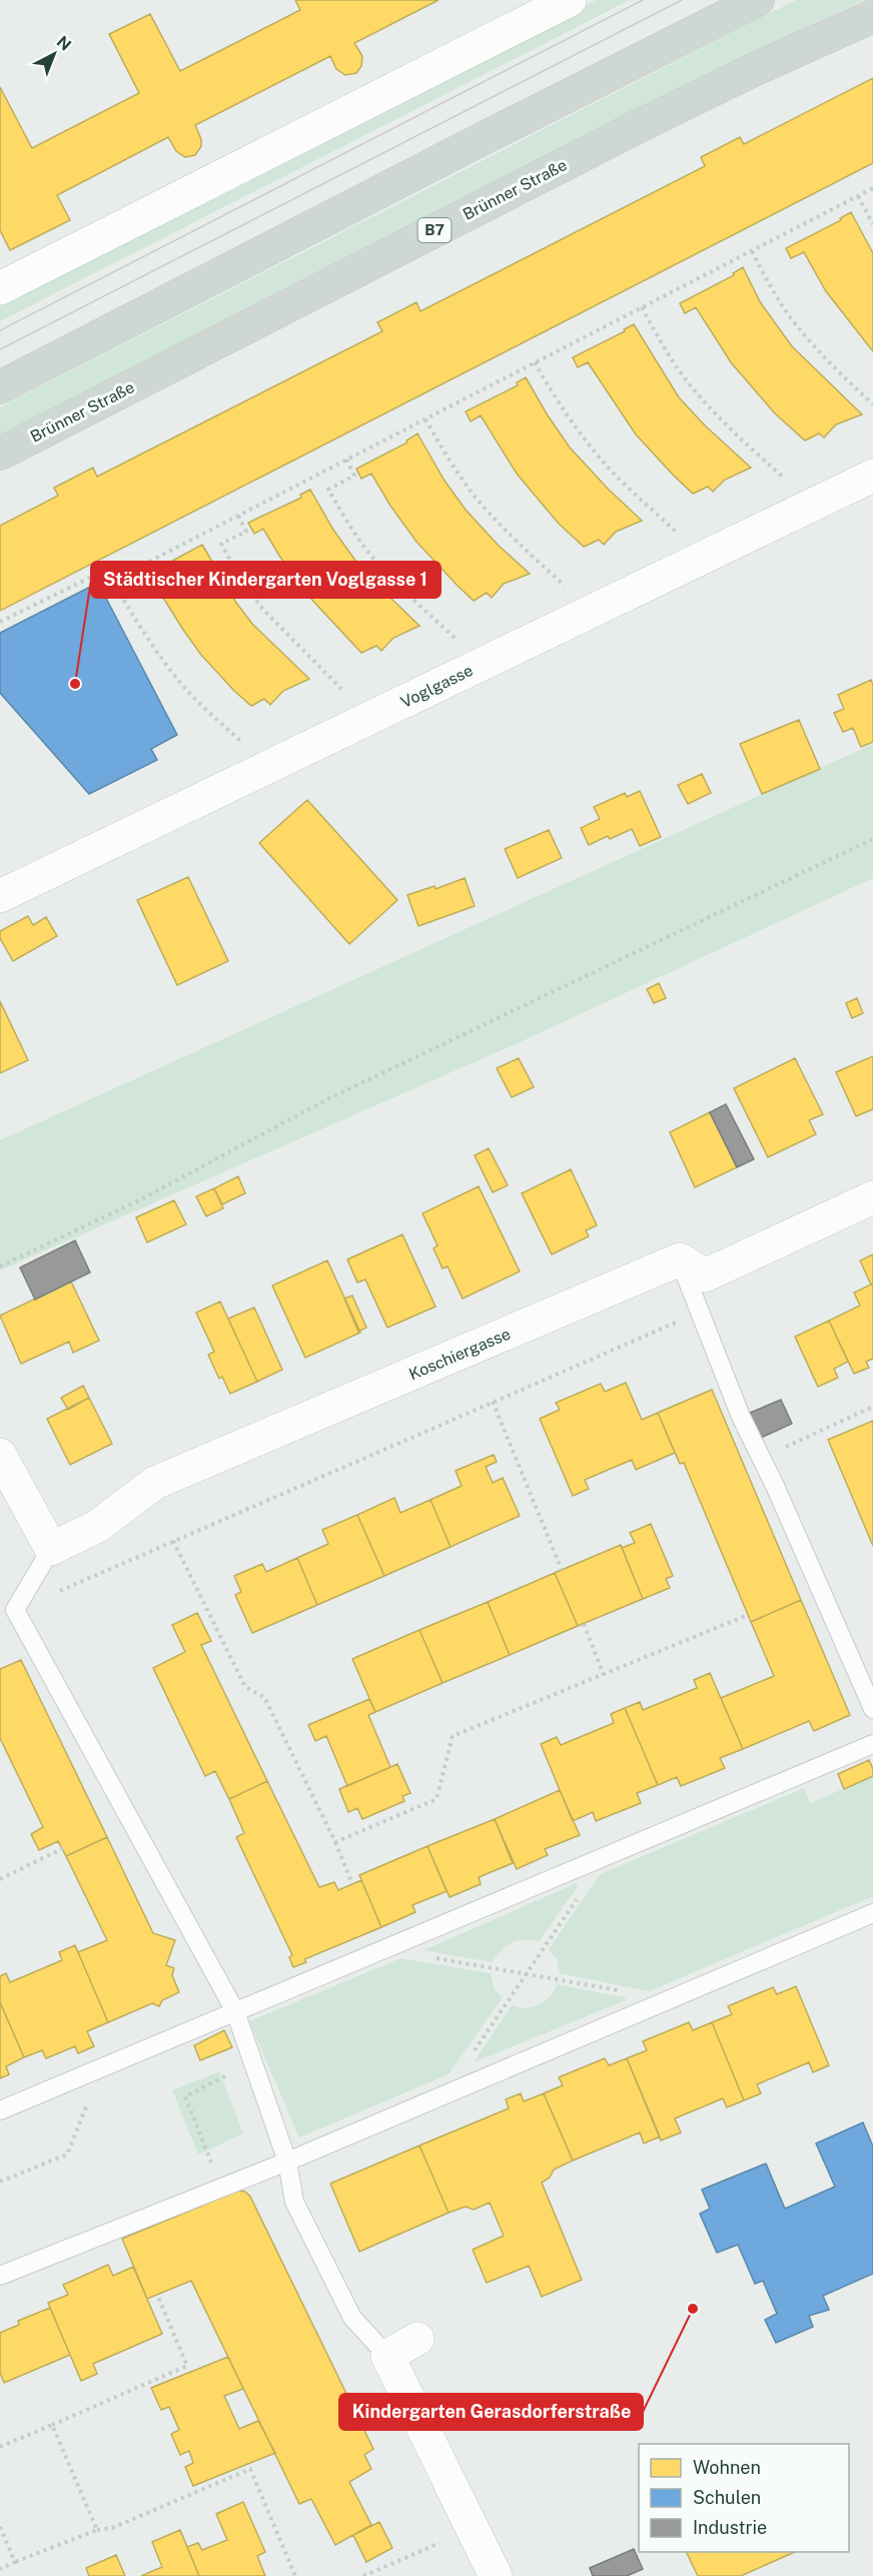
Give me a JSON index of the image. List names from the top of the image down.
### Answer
{
  "streets": {
    "main road": ["Brünner Straße", "B7"],
    "street": ["Voglgasse", "Koschiergasse"]
  },
  "places": ["Städtischer Kindergarten Voglgasse 1", "Kindergarten Gerasdorferstraße"],
  "legend": ["Wohnen", "Schulen", "Industrie"],
  "north": "top right"
}
